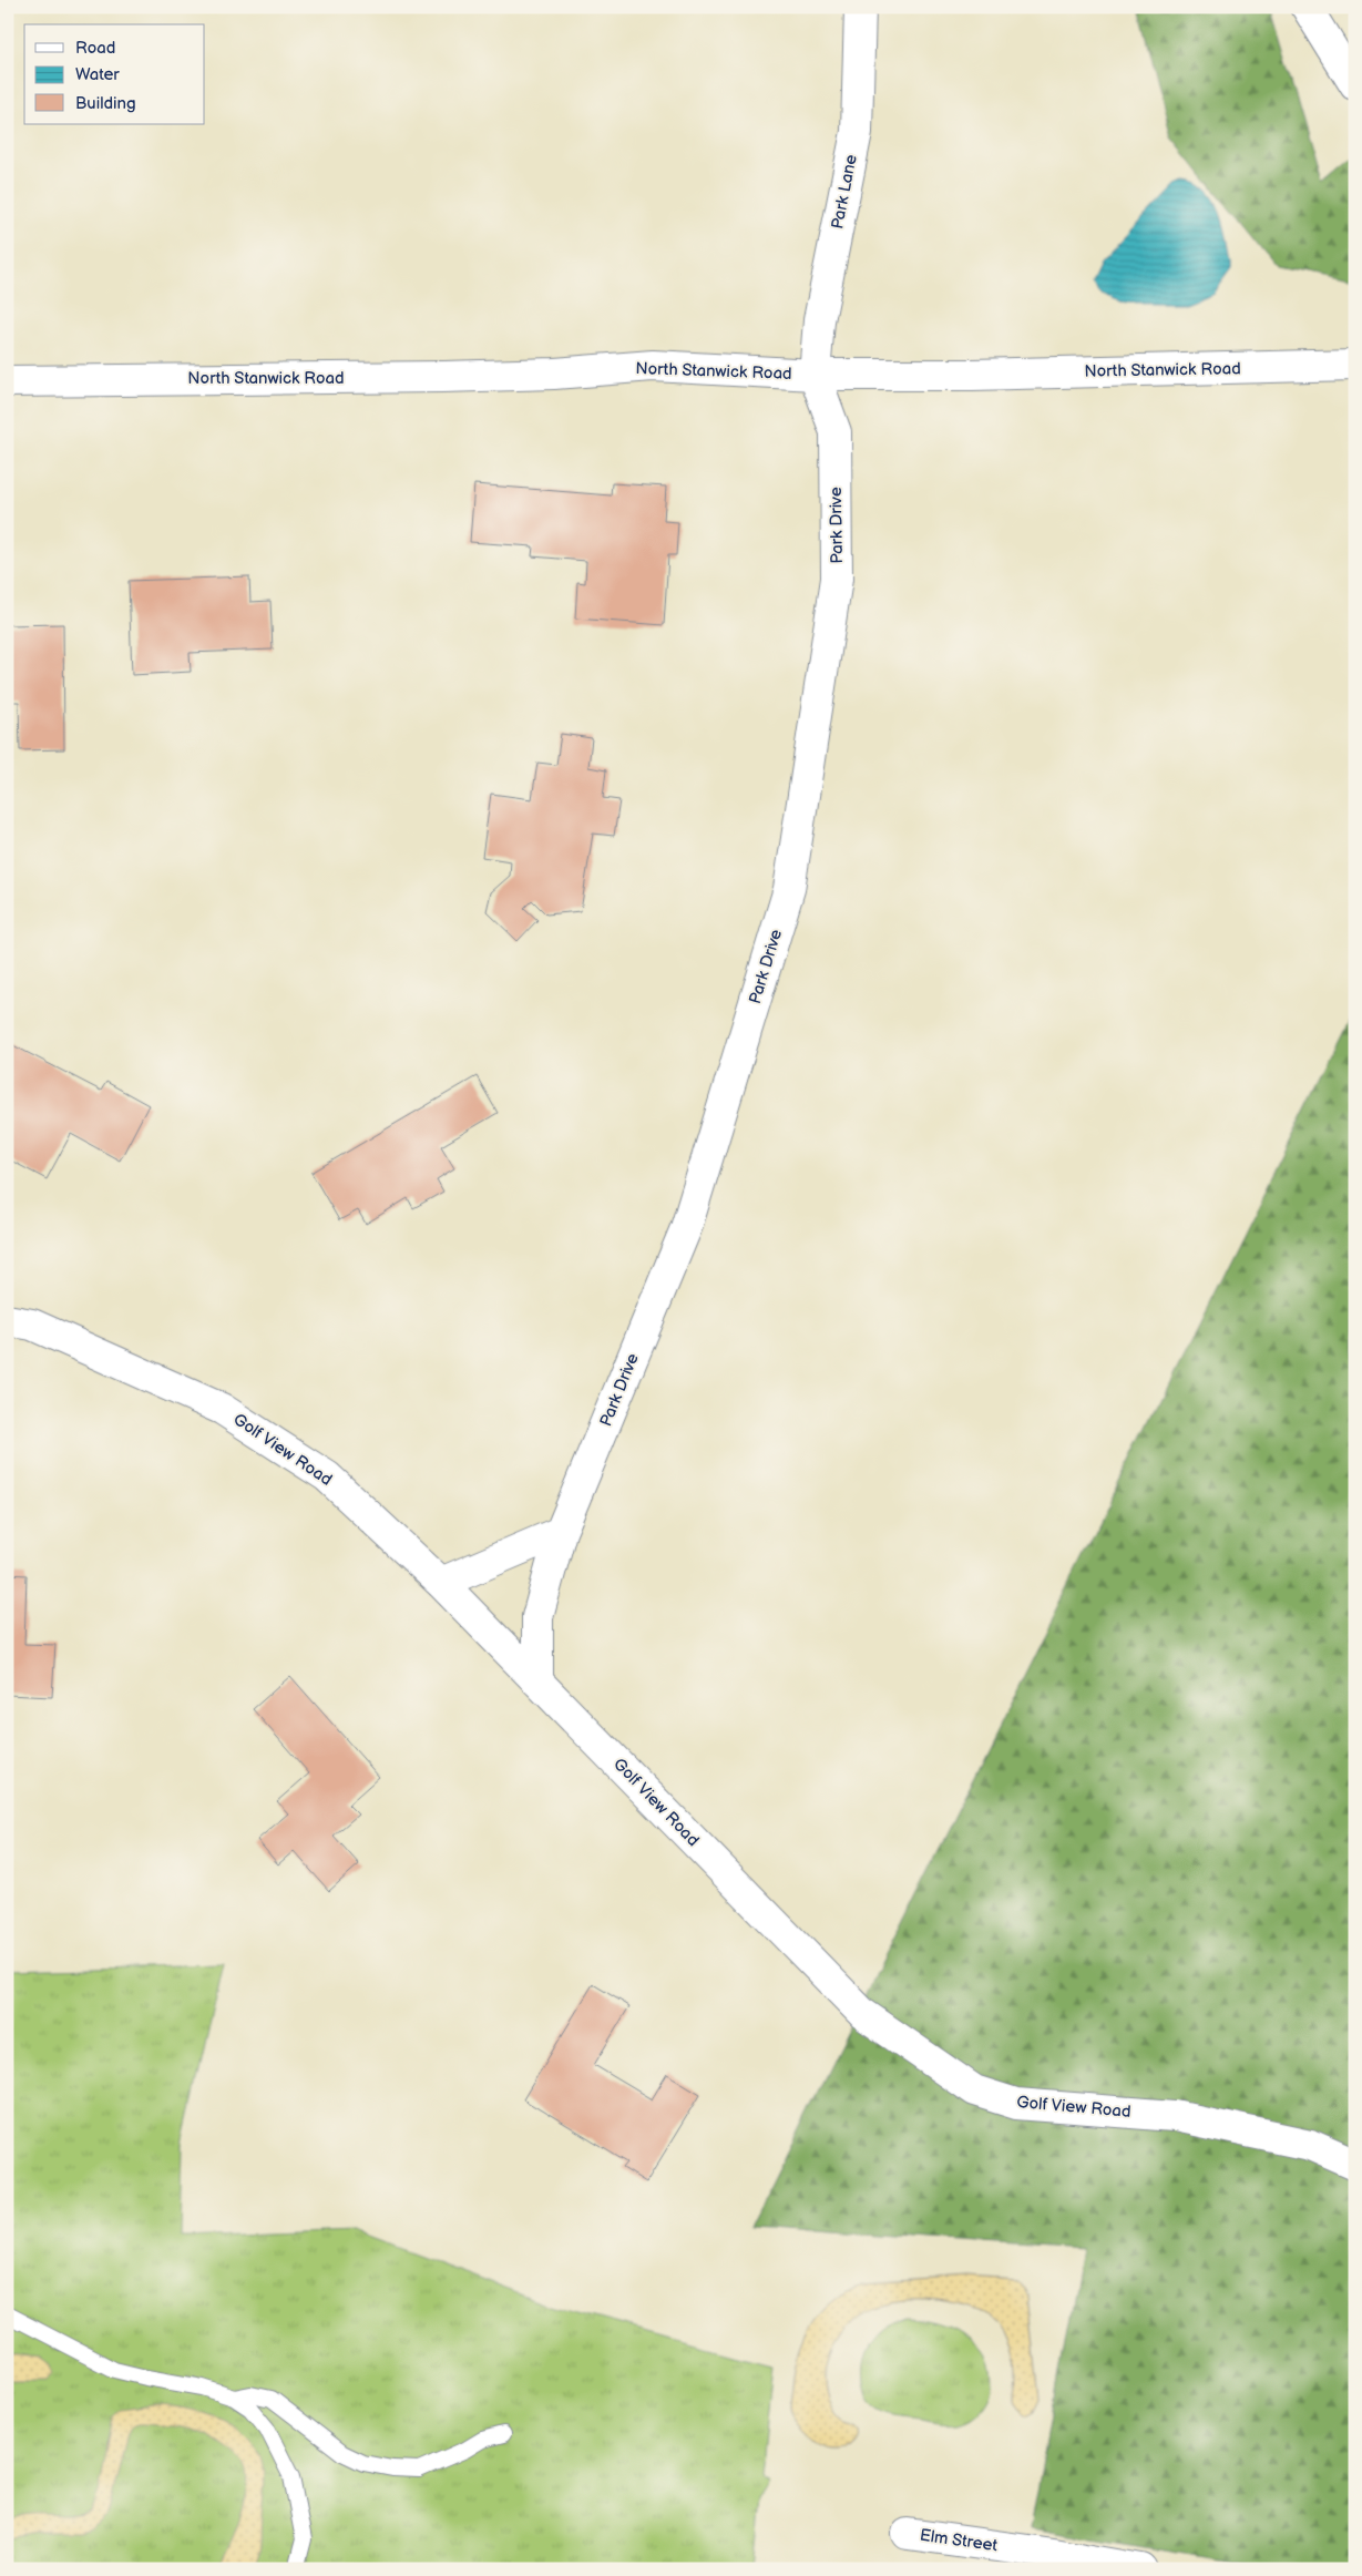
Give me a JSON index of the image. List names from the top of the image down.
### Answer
{
  "streets": {
    "street": [
      "Park Lane",
      "North Stanwick Road",
      "Park Drive",
      "Golf View Road",
      "Elm Street"
    ]
  },
  "crossings": [
    ["Park Lane", "North Stanwick Road"],
    ["Park Lane", "Park Drive"],
    ["North Stanwick Road", "Park Drive"],
    ["Park Drive", "Golf View Road"]
  ],
  "legend": ["Road", "Water", "Building"]
}
